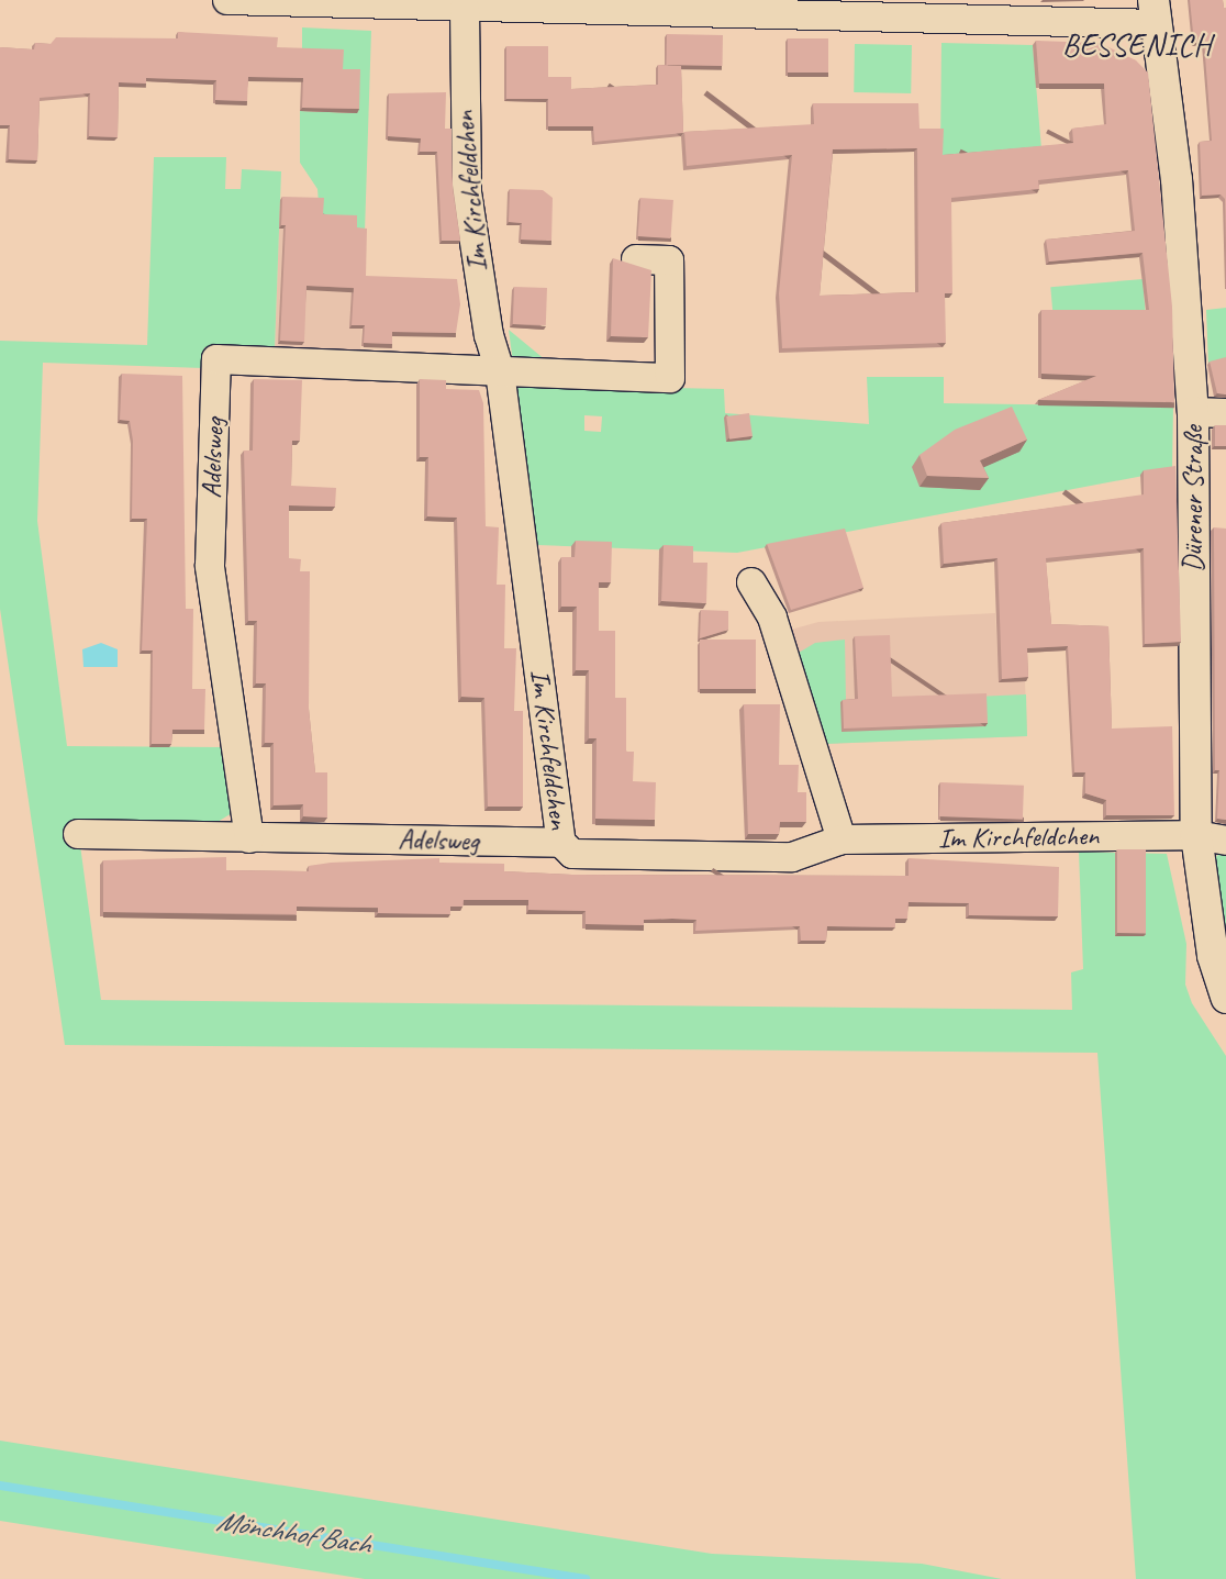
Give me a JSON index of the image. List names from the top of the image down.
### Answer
{
  "streets": {
    "street": ["Im Kirchfeldchen", "Adelsweg", "Dürener Straße"]
  },
  "crossings": [
    ["Im Kirchfeldchen", "Adelsweg"],
    ["Im Kirchfeldchen", "Dürener Straße"]
  ],
  "districts": ["BESSENICH"],
  "water": ["Mönchhof Bach"]
}
